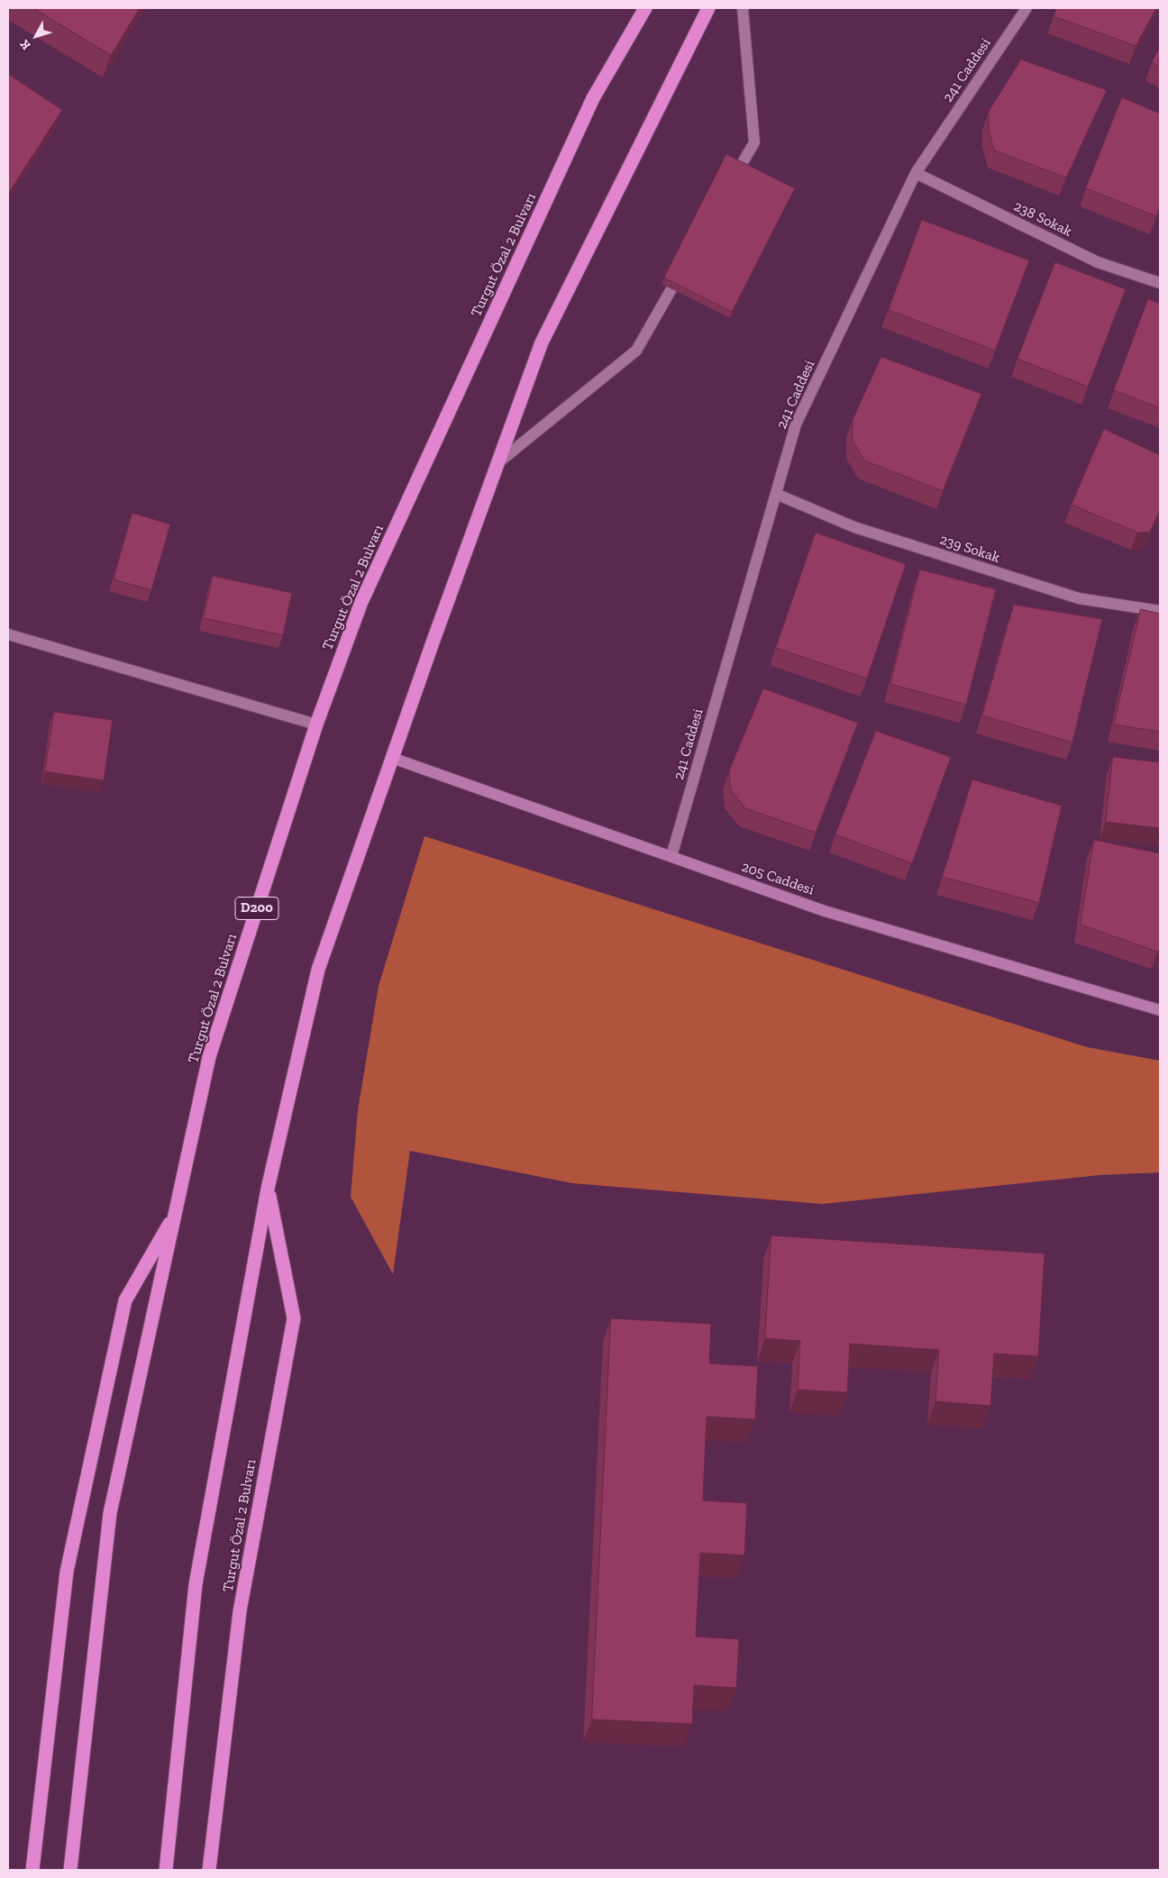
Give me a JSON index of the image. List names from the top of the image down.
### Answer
{
  "streets": {
    "highway": ["Turgut Özal 2 Bulvarı", "D200"],
    "street": [
      "241 Caddesi",
      "238 Sokak",
      "239 Sokak",
      "205 Caddesi"
    ]
  },
  "crossings": [
    ["241 Caddesi", "238 Sokak"],
    ["241 Caddesi", "239 Sokak"],
    ["241 Caddesi", "205 Caddesi"],
    ["Turgut Özal 2 Bulvarı", "205 Caddesi"]
  ],
  "north": "bottom left"
}
